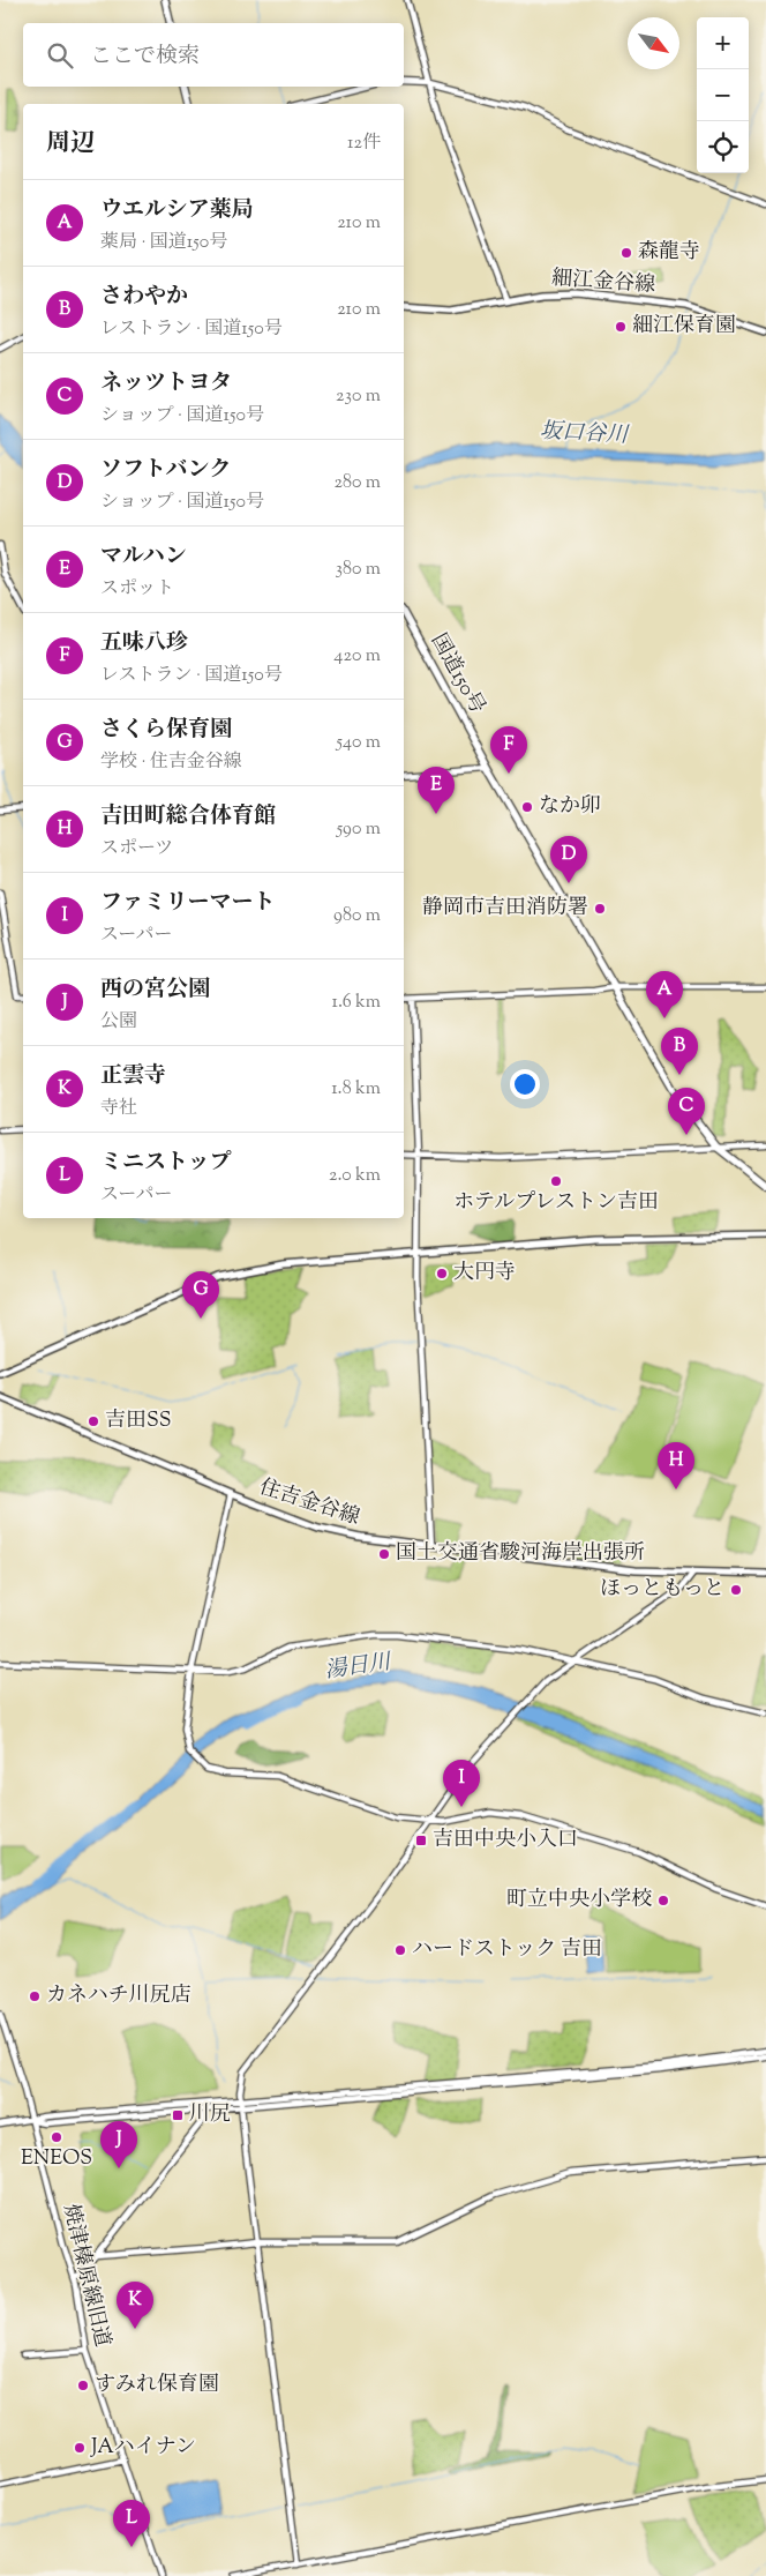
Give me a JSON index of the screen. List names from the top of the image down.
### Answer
{
  "streets": {
    "highway": ["国道150号"],
    "main road": ["細江金谷線", "住吉金谷線"],
    "street": ["焼津榛原線旧道"]
  },
  "water": ["坂口谷川", "湯日川"],
  "places": {
    "other": [
      "森龍寺",
      "細江保育園",
      "なか卯",
      "静岡市吉田消防署",
      "ホテルプレストン吉田",
      "大円寺",
      "吉田SS",
      "国土交通省駿河海岸出張所",
      "ほっともっと",
      "町立中央小学校",
      "ハードストック 吉田",
      "カネハチ川尻店",
      "ENEOS",
      "すみれ保育園",
      "JAハイナン"
    ],
    "transit": ["吉田中央小入口", "川尻"]
  },
  "north": "bottom right",
  "page": {
    "map_buttons": ["+", "−"],
    "search": "ここで検索",
    "heading": ["周辺", "12件"],
    "list": [
      {
        "mark": "A",
        "name": "ウエルシア薬局",
        "note": "薬局 · 国道150号",
        "value": "210 m"
      },
      {
        "mark": "B",
        "name": "さわやか",
        "note": "レストラン · 国道150号",
        "value": "210 m"
      },
      {
        "mark": "C",
        "name": "ネッツトヨタ",
        "note": "ショップ · 国道150号",
        "value": "230 m"
      },
      {
        "mark": "D",
        "name": "ソフトバンク",
        "note": "ショップ · 国道150号",
        "value": "280 m"
      },
      {
        "mark": "E",
        "name": "マルハン",
        "note": "スポット",
        "value": "380 m"
      },
      {
        "mark": "F",
        "name": "五味八珍",
        "note": "レストラン · 国道150号",
        "value": "420 m"
      },
      {
        "mark": "G",
        "name": "さくら保育園",
        "note": "学校 · 住吉金谷線",
        "value": "540 m"
      },
      {
        "mark": "H",
        "name": "吉田町総合体育館",
        "note": "スポーツ",
        "value": "590 m"
      },
      {
        "mark": "I",
        "name": "ファミリーマート",
        "note": "スーパー",
        "value": "980 m"
      },
      {
        "mark": "J",
        "name": "西の宮公園",
        "note": "公園",
        "value": "1.6 km"
      },
      {
        "mark": "K",
        "name": "正雲寺",
        "note": "寺社",
        "value": "1.8 km"
      },
      {
        "mark": "L",
        "name": "ミニストップ",
        "note": "スーパー",
        "value": "2.0 km"
      }
    ],
    "pins": [
      "F",
      "E",
      "D",
      "A",
      "B",
      "C",
      "G",
      "H",
      "I",
      "J",
      "K",
      "L"
    ]
  }
}
